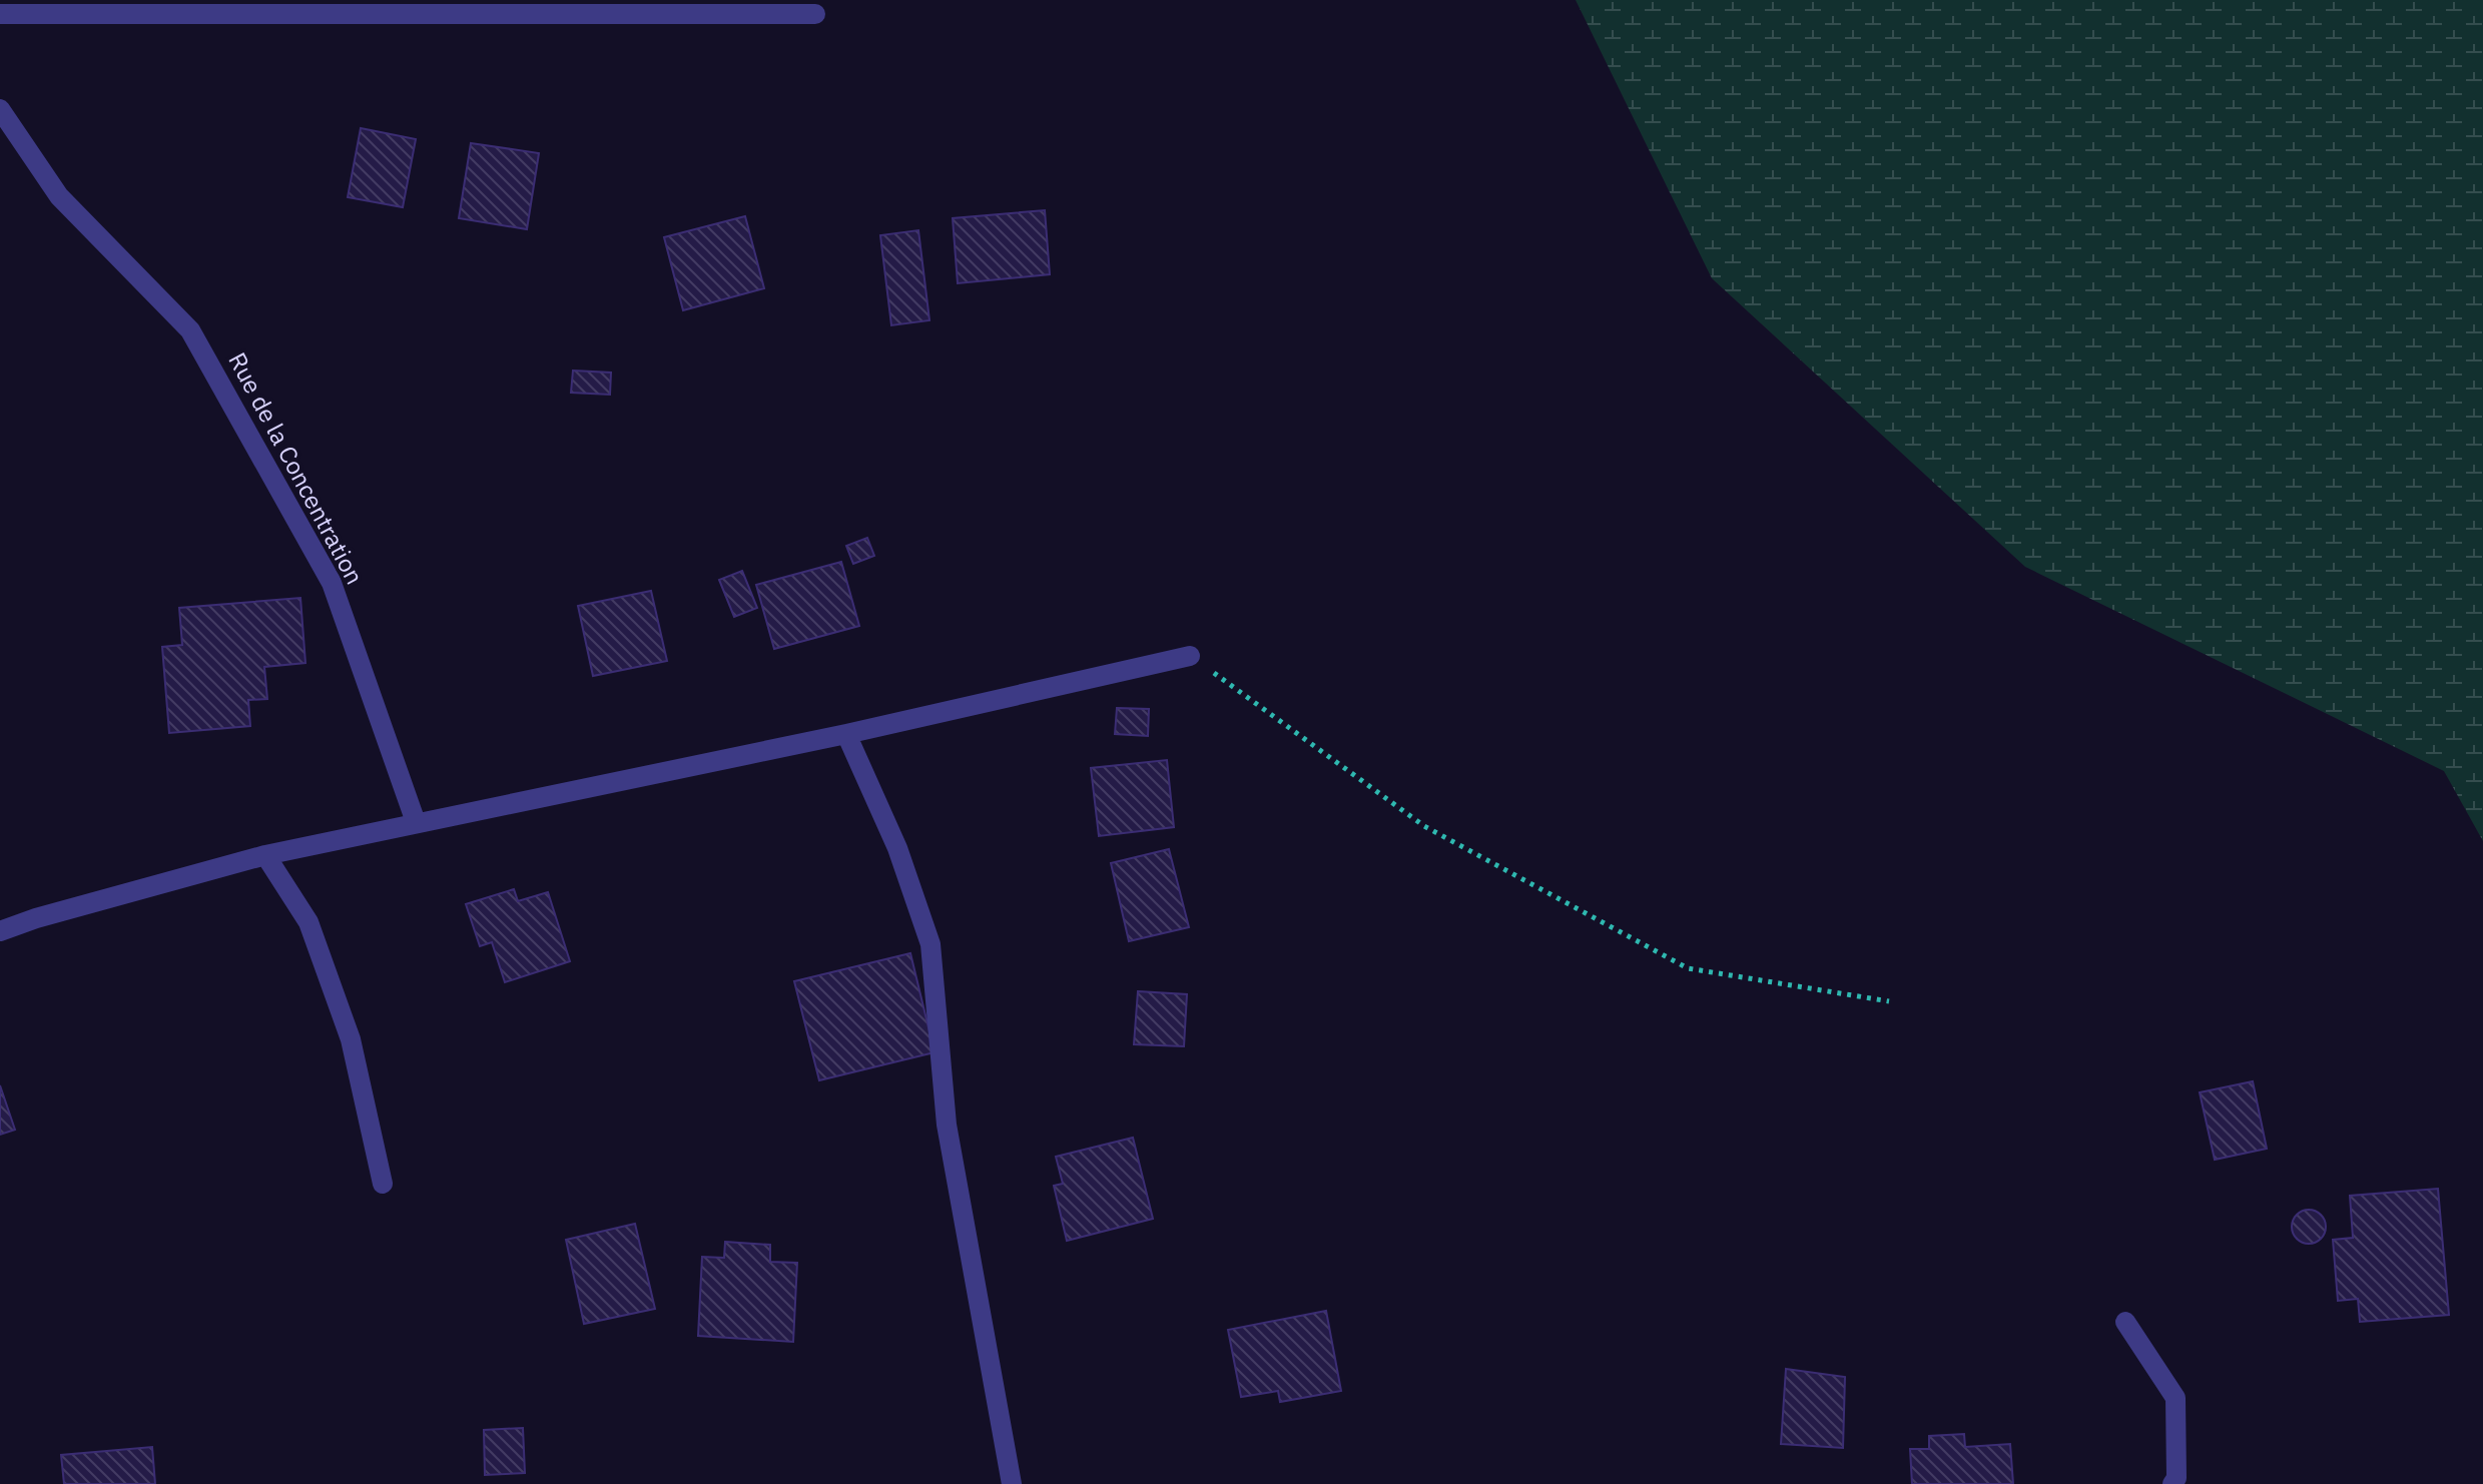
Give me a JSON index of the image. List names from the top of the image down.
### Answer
{
  "streets": {
    "street": ["Rue de la Concentration"]
  }
}
